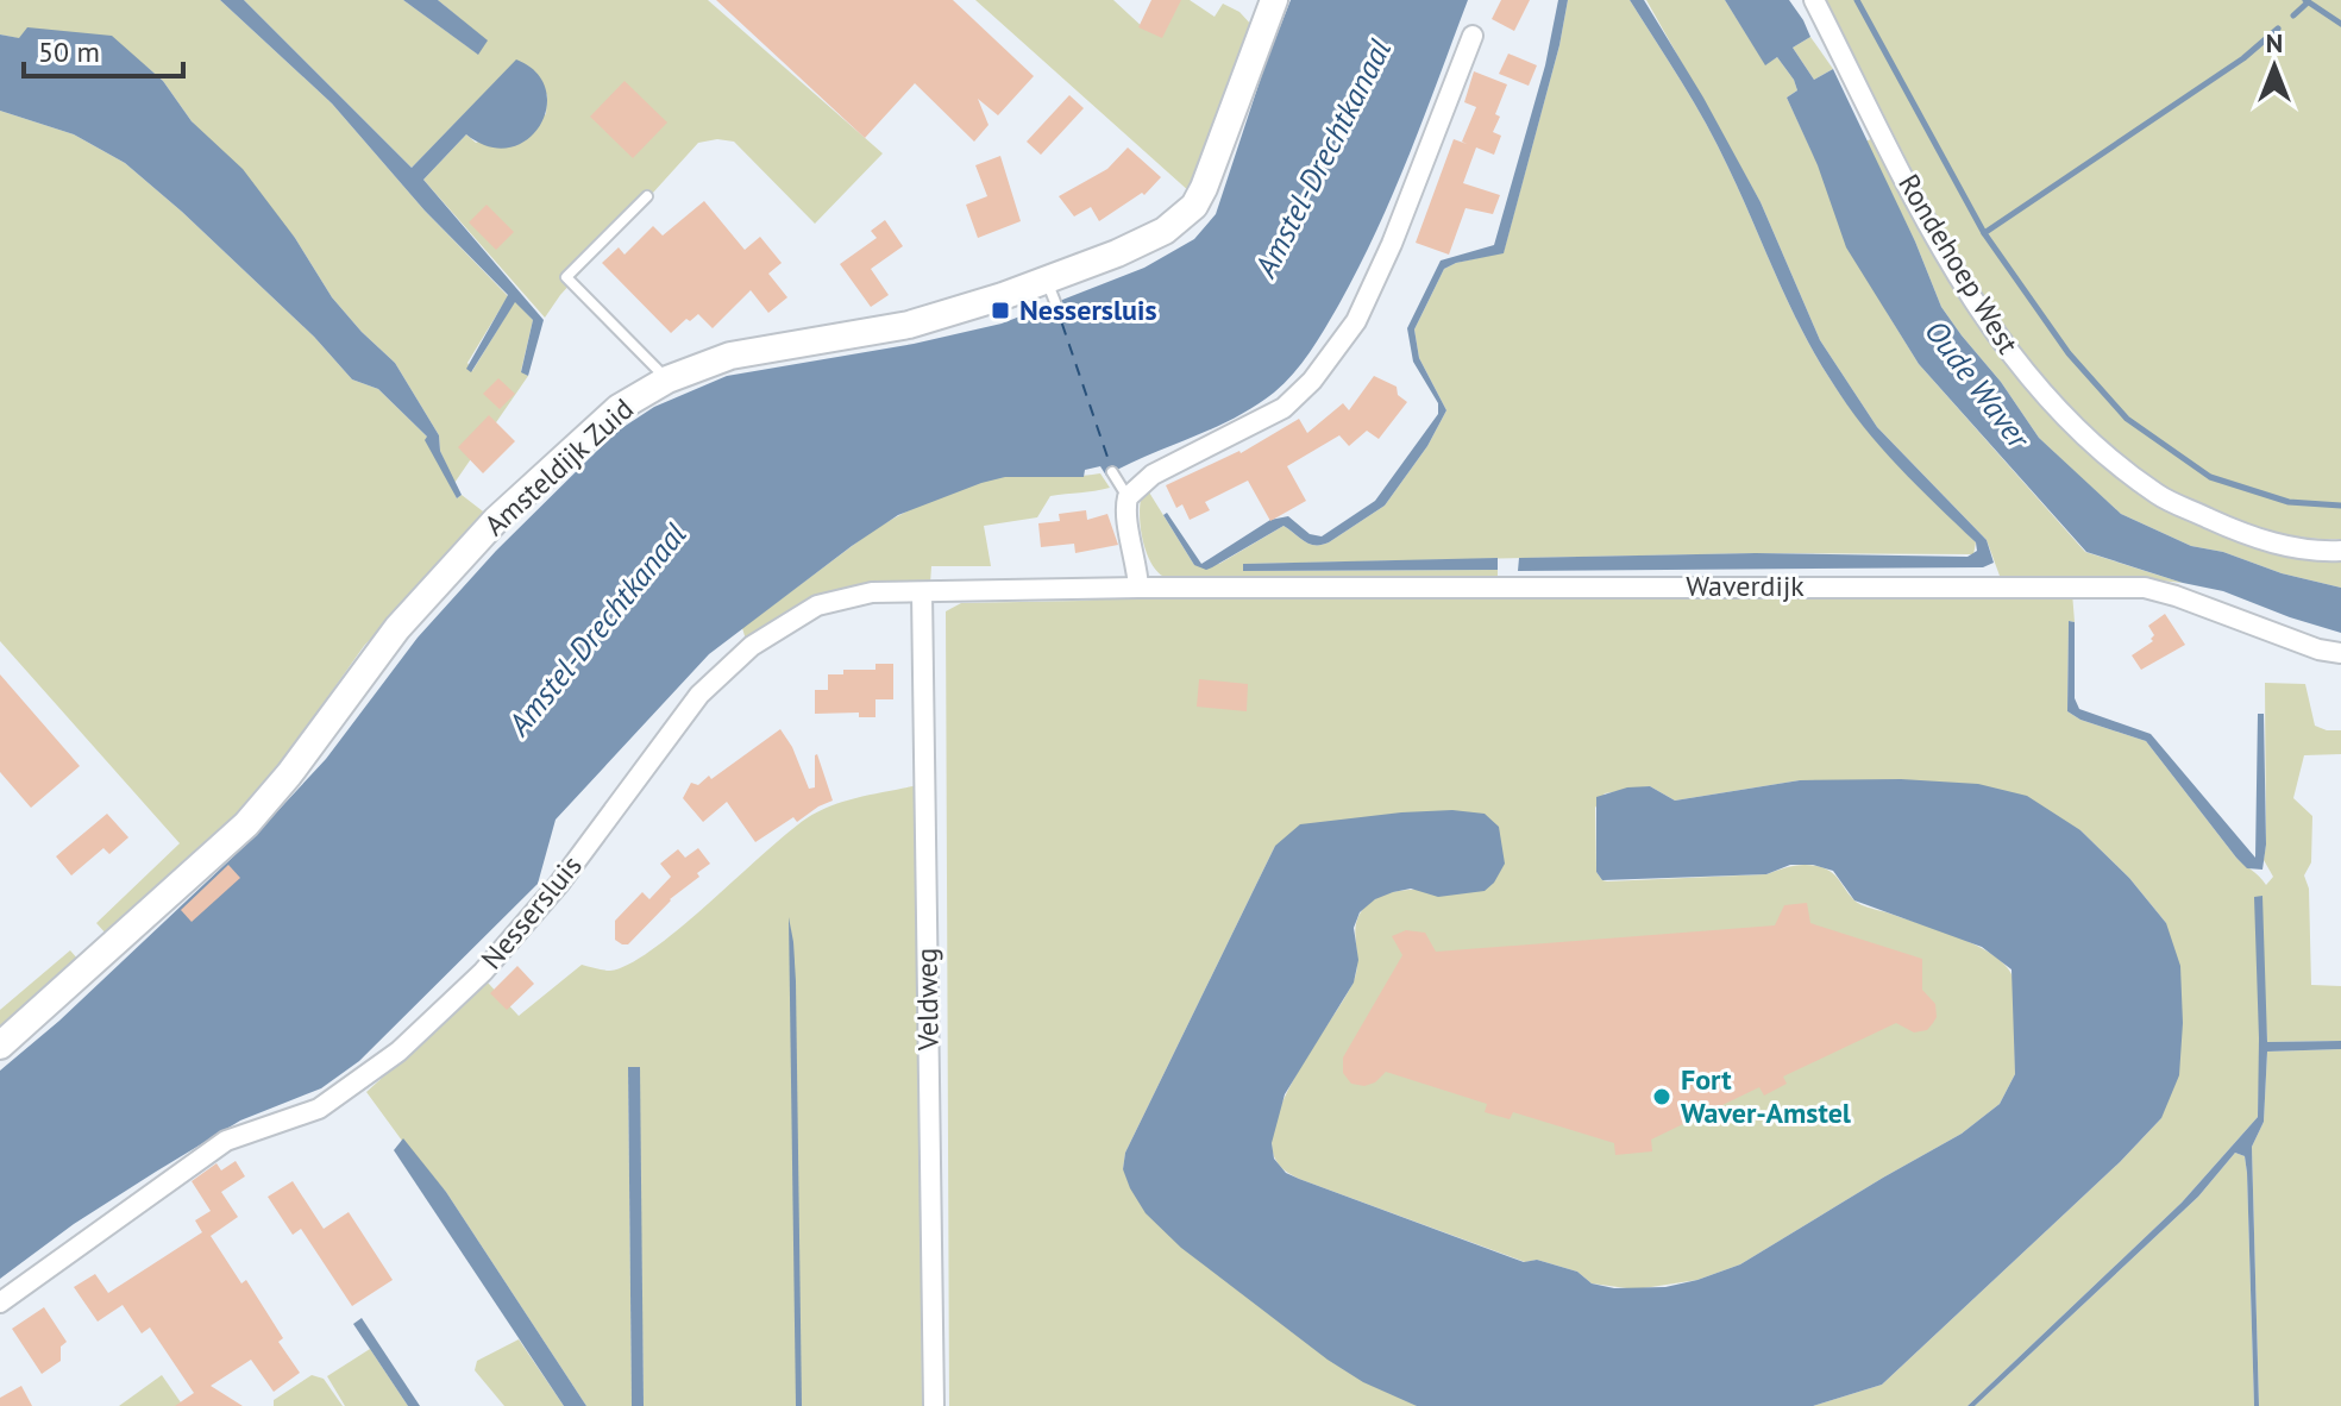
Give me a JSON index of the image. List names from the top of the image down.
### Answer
{
  "streets": {
    "street": [
      "Rondehoep West",
      "Amsteldijk Zuid",
      "Waverdijk",
      "Nessersluis",
      "Veldweg"
    ]
  },
  "crossings": [
    ["Waverdijk", "Nessersluis"],
    ["Nessersluis", "Veldweg"]
  ],
  "water": ["Amstel-Drechtkanaal", "Oude Waver"],
  "places": {
    "transit": ["Nessersluis"],
    "other": ["Fort Waver-Amstel"]
  },
  "scale_bar": "50 m",
  "north": "top"
}
